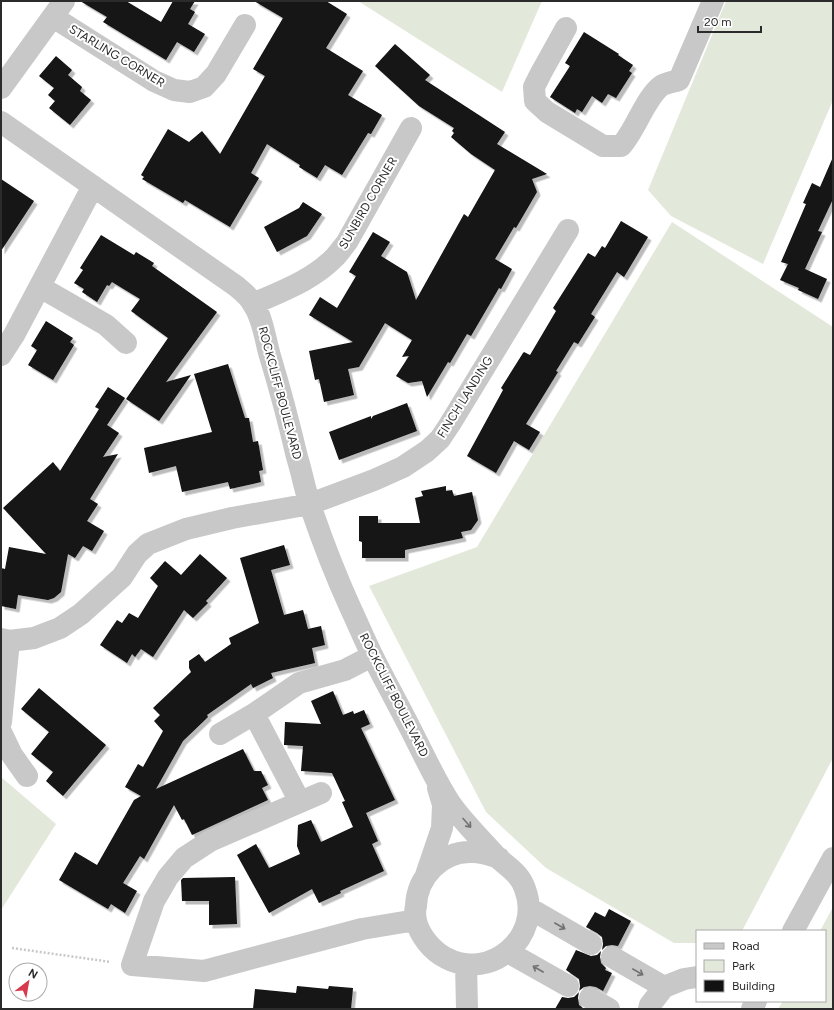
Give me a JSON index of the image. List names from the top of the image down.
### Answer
{
  "streets": {
    "street": [
      "STARLING CORNER",
      "SUNBIRD CORNER",
      "ROCKCLIFF BOULEVARD",
      "FINCH LANDING"
    ]
  },
  "crossings": [
    ["SUNBIRD CORNER", "ROCKCLIFF BOULEVARD"],
    ["ROCKCLIFF BOULEVARD", "FINCH LANDING"]
  ],
  "legend": ["Road", "Park", "Building"],
  "scale_bar": "20 m",
  "north": "top right"
}
